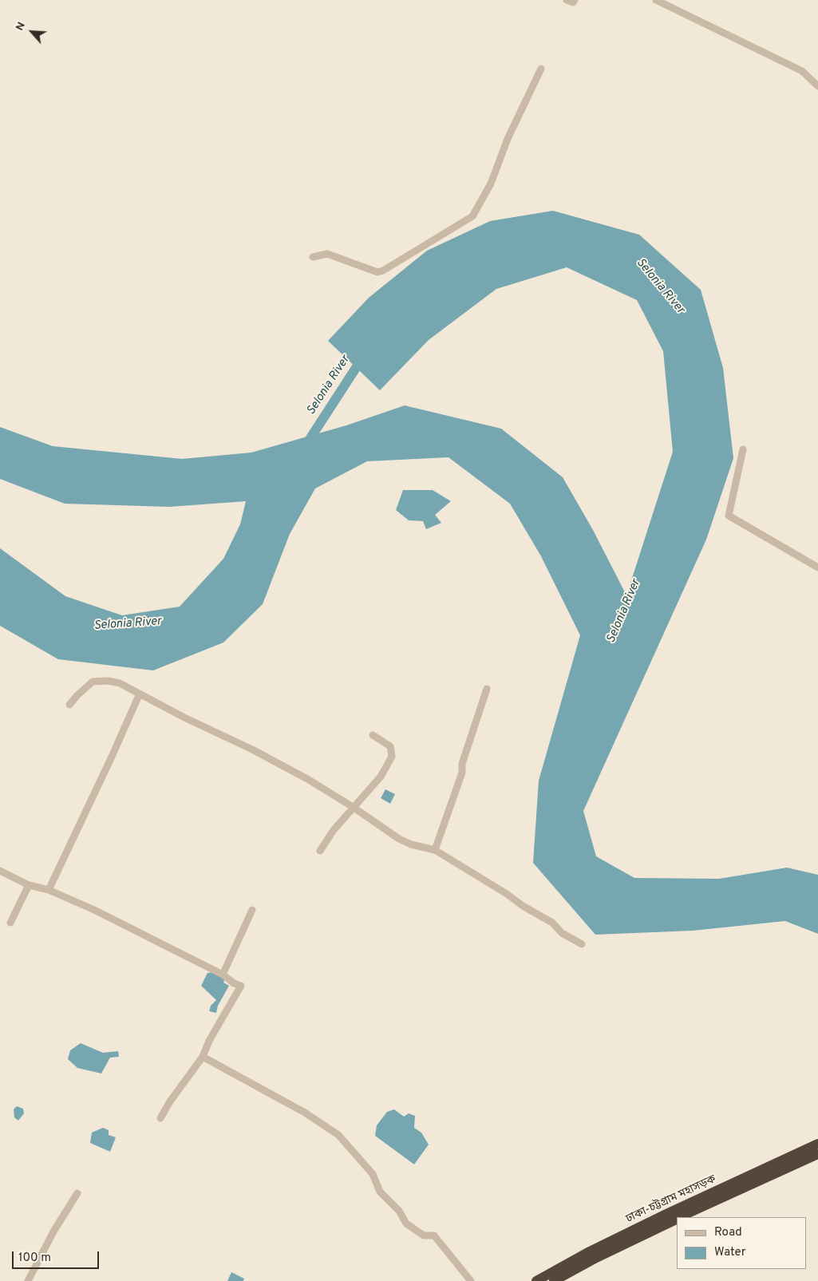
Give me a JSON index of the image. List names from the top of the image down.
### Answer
{
  "streets": {
    "highway": ["ঢাকা-চট্টগ্রাম মহাসড়ক"]
  },
  "water": ["Selonia River"],
  "legend": ["Road", "Water"],
  "scale_bar": "100 m",
  "north": "top left"
}
